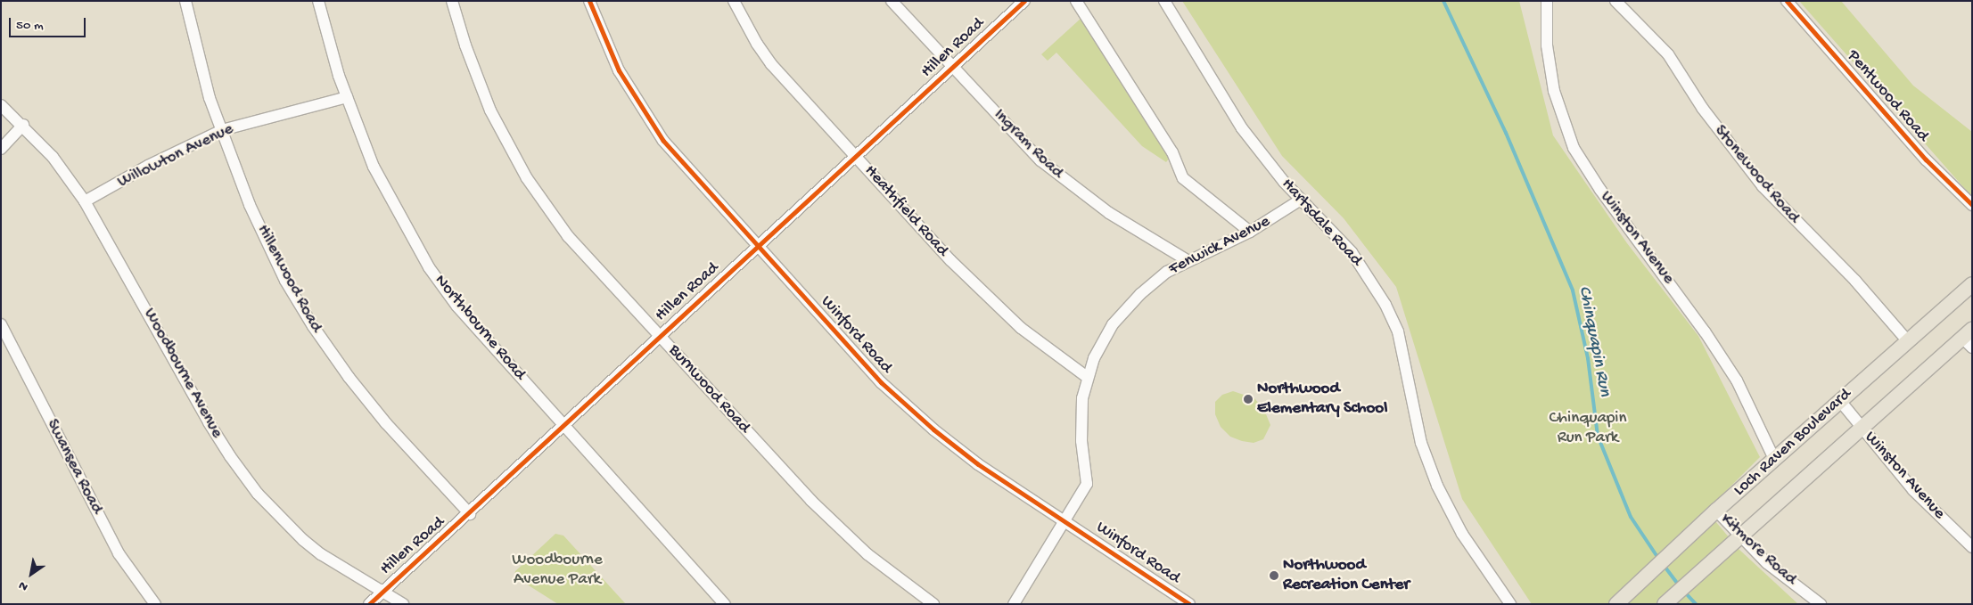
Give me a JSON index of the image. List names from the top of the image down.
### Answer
{
  "streets": {
    "main road": ["Loch Raven Boulevard"],
    "street": [
      "Hillen Road",
      "Pentwood Road",
      "Ingram Road",
      "Willowton Avenue",
      "Stonewood Road",
      "Heathfield Road",
      "Hartsdale Road",
      "Winston Avenue",
      "Fenwick Avenue",
      "Hillenwood Road",
      "Northbourne Road",
      "Winford Road",
      "Woodbourne Avenue",
      "Burnwood Road",
      "Swansea Road",
      "Kitmore Road"
    ]
  },
  "crossings": [
    ["Hillen Road", "Ingram Road"],
    ["Hillen Road", "Heathfield Road"],
    ["Hillen Road", "Hillenwood Road"],
    ["Hillen Road", "Northbourne Road"],
    ["Hillen Road", "Winford Road"],
    ["Hillen Road", "Woodbourne Avenue"],
    ["Hillen Road", "Burnwood Road"],
    ["Ingram Road", "Fenwick Avenue"],
    ["Willowton Avenue", "Hillenwood Road"],
    ["Willowton Avenue", "Northbourne Road"],
    ["Willowton Avenue", "Woodbourne Avenue"],
    ["Stonewood Road", "Loch Raven Boulevard"],
    ["Heathfield Road", "Fenwick Avenue"],
    ["Hartsdale Road", "Fenwick Avenue"],
    ["Winston Avenue", "Loch Raven Boulevard"],
    ["Fenwick Avenue", "Winford Road"],
    ["Loch Raven Boulevard", "Kitmore Road"]
  ],
  "water": ["Chinquapin Run"],
  "parks": ["Chinquapin Run Park", "Woodbourne Avenue Park"],
  "places": ["Northwood Elementary School", "Northwood Recreation Center"],
  "scale_bar": "50 m",
  "north": "bottom left"
}
